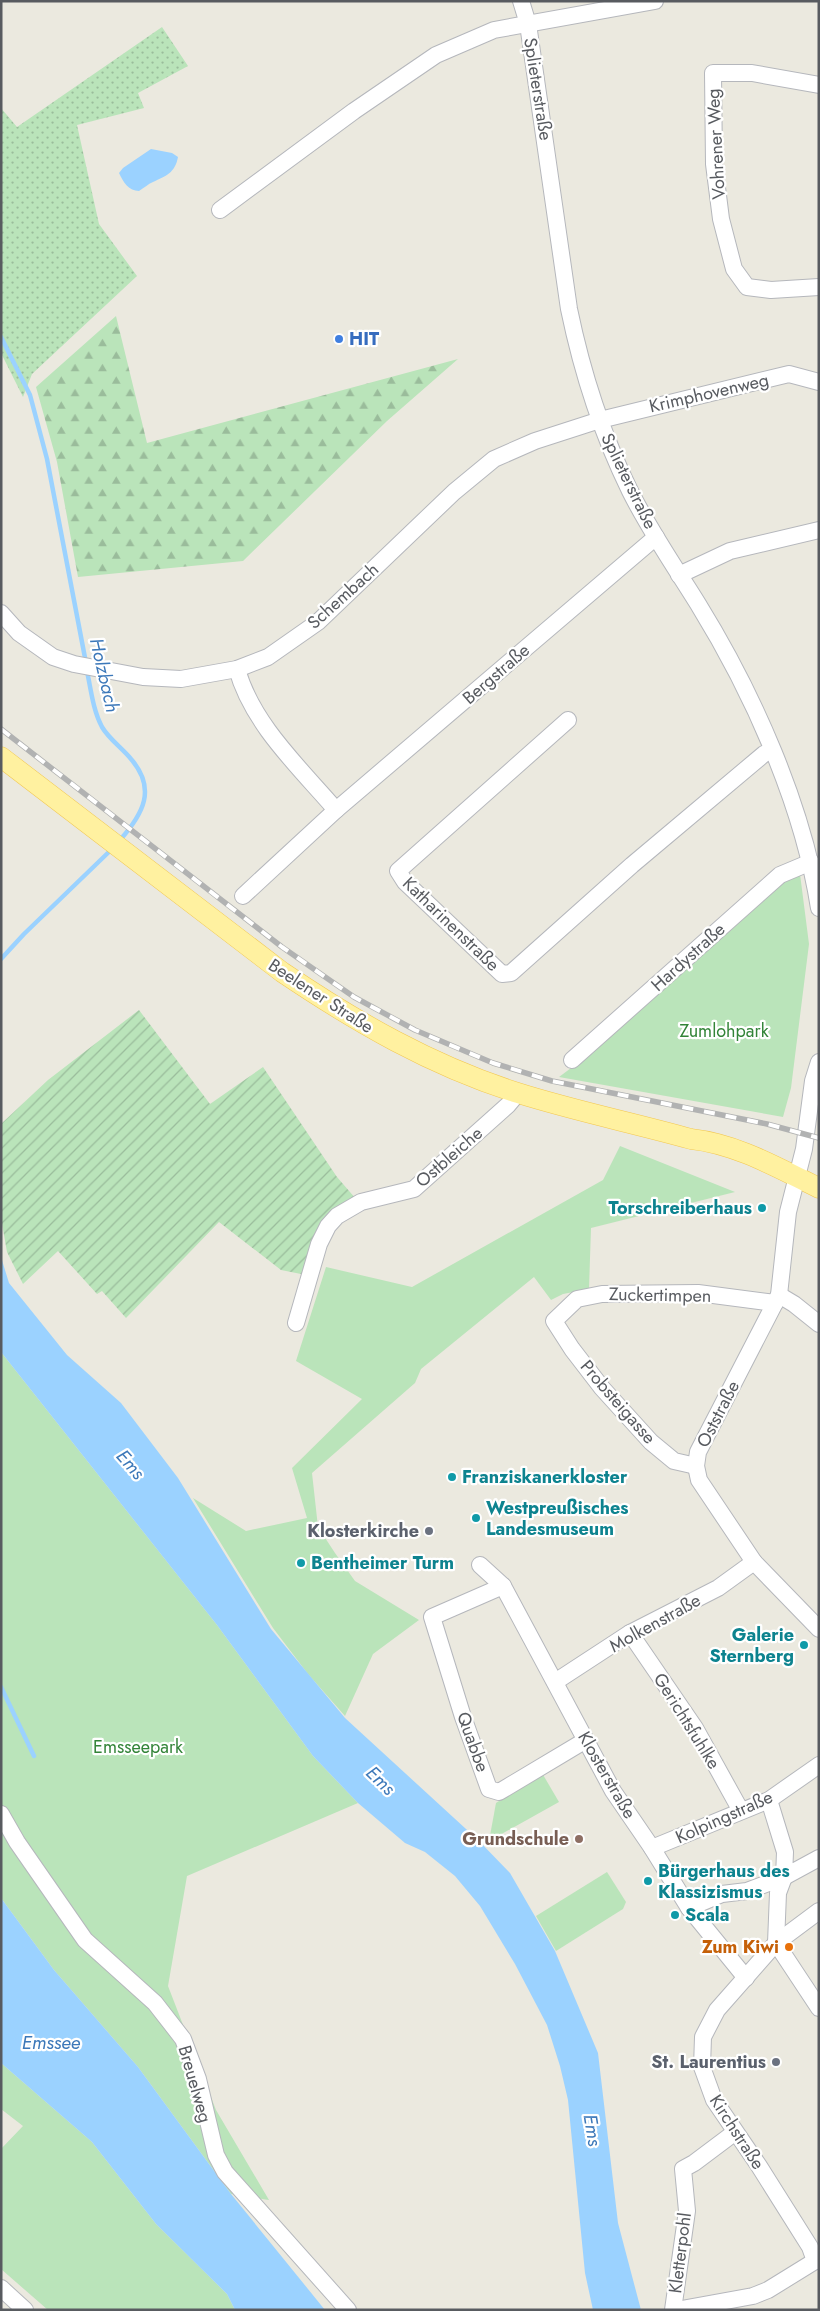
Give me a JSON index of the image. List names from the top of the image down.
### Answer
{
  "streets": {
    "main road": ["Beelener Straße"],
    "street": [
      "Splieterstraße",
      "Vohrener Weg",
      "Krimphovenweg",
      "Schembach",
      "Bergstraße",
      "Katharinenstraße",
      "Hardystraße",
      "Ostbleiche",
      "Zuckertimpen",
      "Probsteigasse",
      "Oststraße",
      "Molkenstraße",
      "Gerichtsfuhlke",
      "Quabbe",
      "Klosterstraße",
      "Kolpingstraße",
      "Breuelweg",
      "Kirchstraße",
      "Kletterpohl"
    ]
  },
  "crossings": [
    ["Splieterstraße", "Krimphovenweg"],
    ["Splieterstraße", "Schembach"],
    ["Splieterstraße", "Bergstraße"],
    ["Splieterstraße", "Katharinenstraße"],
    ["Splieterstraße", "Hardystraße"],
    ["Krimphovenweg", "Schembach"],
    ["Beelener Straße", "Ostbleiche"],
    ["Beelener Straße", "Oststraße"],
    ["Zuckertimpen", "Probsteigasse"],
    ["Zuckertimpen", "Oststraße"],
    ["Probsteigasse", "Oststraße"],
    ["Oststraße", "Molkenstraße"],
    ["Molkenstraße", "Gerichtsfuhlke"],
    ["Molkenstraße", "Klosterstraße"],
    ["Gerichtsfuhlke", "Kolpingstraße"],
    ["Quabbe", "Klosterstraße"],
    ["Klosterstraße", "Kolpingstraße"],
    ["Klosterstraße", "Kirchstraße"],
    ["Kirchstraße", "Kletterpohl"]
  ],
  "water": ["Holzbach", "Ems", "Emssee"],
  "parks": ["Zumlohpark", "Emsseepark"],
  "places": [
    "HIT",
    "Torschreiberhaus",
    "Franziskanerkloster",
    "Westpreußisches Landesmuseum",
    "Klosterkirche",
    "Bentheimer Turm",
    "Galerie Sternberg",
    "Grundschule",
    "Bürgerhaus des Klassizismus",
    "Scala",
    "Zum Kiwi",
    "St. Laurentius"
  ]
}
